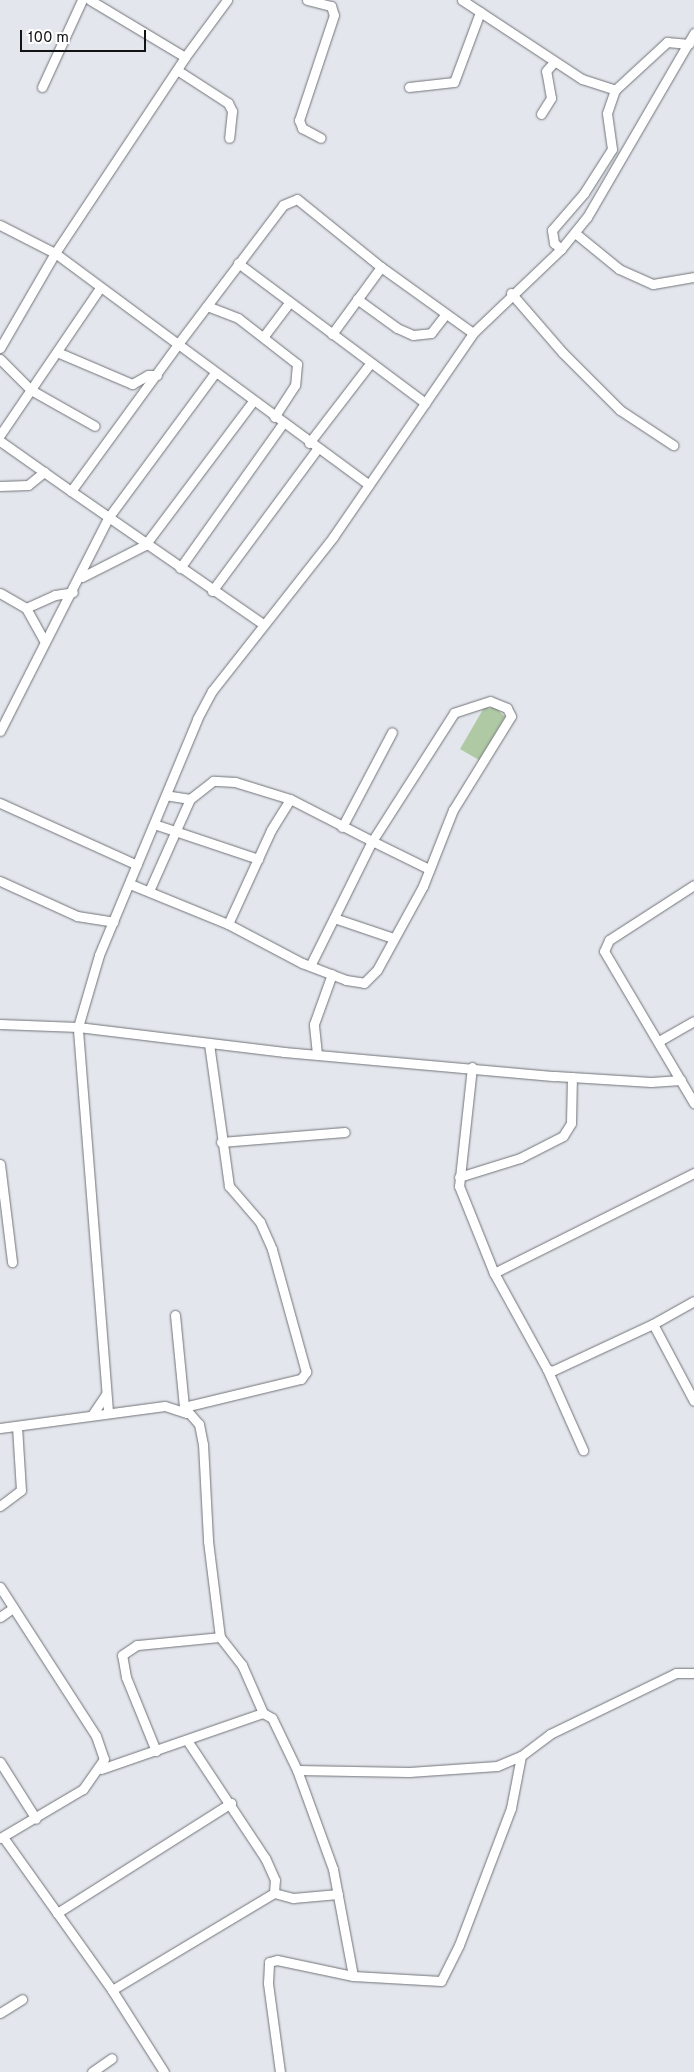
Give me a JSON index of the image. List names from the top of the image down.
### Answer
{
  "scale_bar": "100 m"
}
